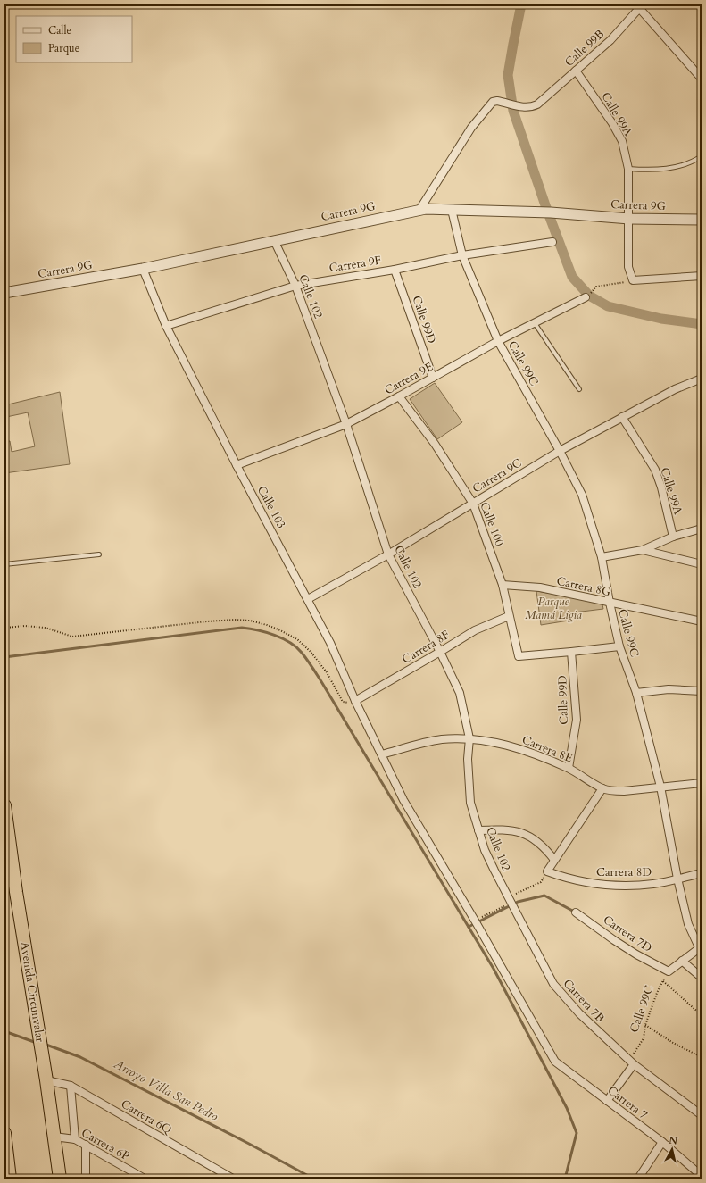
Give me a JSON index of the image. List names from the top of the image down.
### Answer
{
  "streets": {
    "highway": ["Avenida Circunvalar"],
    "street": [
      "Calle 99B",
      "Calle 99A",
      "Carrera 9G",
      "Carrera 9F",
      "Calle 102",
      "Calle 99D",
      "Calle 99C",
      "Carrera 9E",
      "Carrera 9C",
      "Calle 103",
      "Calle 100",
      "Carrera 8G",
      "Carrera 8F",
      "Carrera 8E",
      "Carrera 8D",
      "Carrera 7D",
      "Carrera 7B",
      "Carrera 7",
      "Carrera 6Q",
      "Carrera 6P"
    ]
  },
  "crossings": [
    ["Calle 99B", "Calle 99A"],
    ["Calle 99B", "Carrera 9G"],
    ["Calle 99A", "Carrera 9G"],
    ["Calle 99A", "Carrera 9C"],
    ["Carrera 9G", "Calle 102"],
    ["Carrera 9G", "Calle 99C"],
    ["Carrera 9G", "Calle 103"],
    ["Carrera 9F", "Calle 102"],
    ["Carrera 9F", "Calle 99D"],
    ["Carrera 9F", "Calle 99C"],
    ["Carrera 9F", "Calle 103"],
    ["Calle 102", "Carrera 9E"],
    ["Calle 102", "Carrera 9C"],
    ["Calle 102", "Carrera 8F"],
    ["Calle 102", "Carrera 8E"],
    ["Calle 102", "Carrera 7B"],
    ["Calle 99D", "Carrera 9E"],
    ["Calle 99D", "Calle 100"],
    ["Calle 99D", "Carrera 8E"],
    ["Calle 99C", "Carrera 9E"],
    ["Calle 99C", "Carrera 9C"],
    ["Calle 99C", "Carrera 8G"],
    ["Calle 99C", "Carrera 8E"],
    ["Calle 99C", "Carrera 8D"],
    ["Calle 99C", "Carrera 7D"],
    ["Calle 99C", "Carrera 7B"],
    ["Carrera 9E", "Calle 103"],
    ["Carrera 9E", "Calle 100"],
    ["Carrera 9C", "Calle 103"],
    ["Carrera 9C", "Calle 100"],
    ["Calle 103", "Carrera 8F"],
    ["Calle 103", "Carrera 8E"],
    ["Calle 103", "Carrera 7"],
    ["Calle 100", "Carrera 8G"],
    ["Calle 100", "Carrera 8F"],
    ["Avenida Circunvalar", "Carrera 6Q"],
    ["Avenida Circunvalar", "Carrera 6P"]
  ],
  "water": ["Arroyo Villa San Pedro"],
  "parks": ["Parque Mamá Ligia"],
  "legend": ["Calle", "Parque"],
  "north": "top"
}
